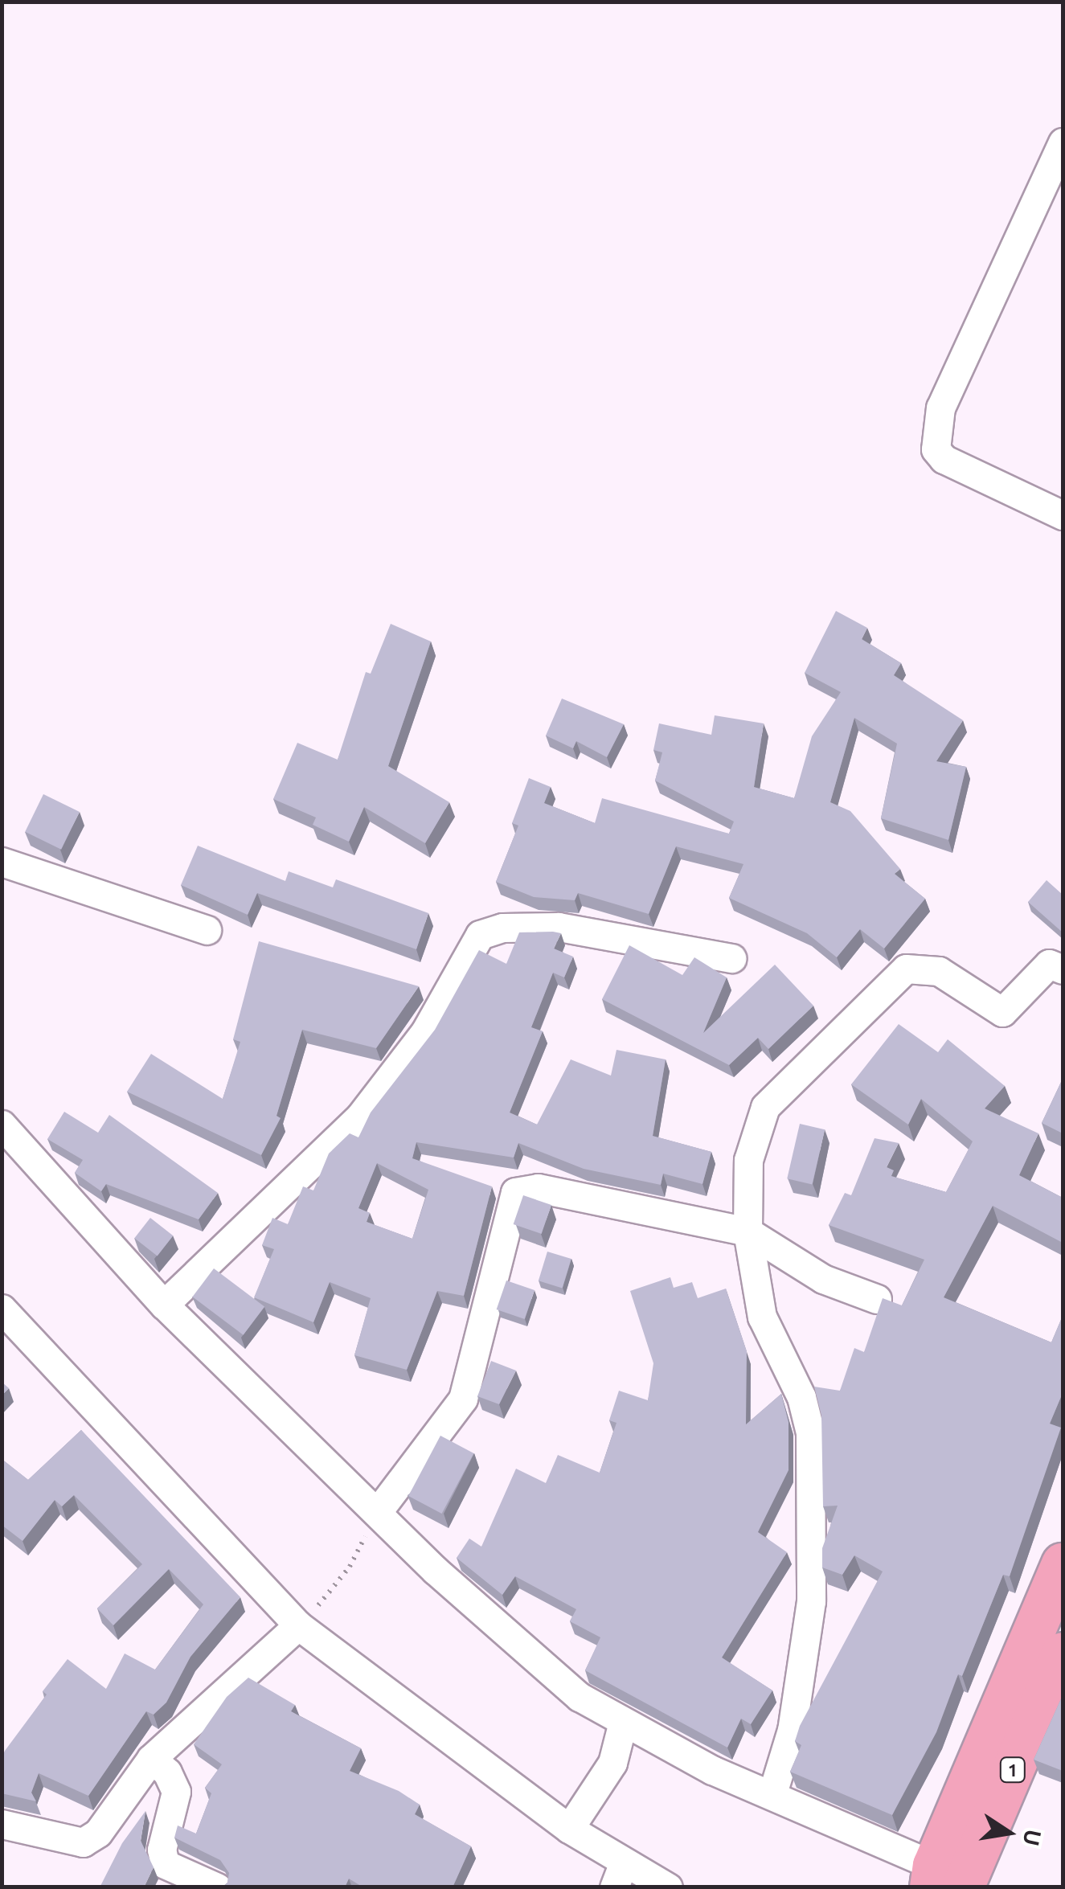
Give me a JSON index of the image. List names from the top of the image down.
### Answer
{
  "streets": {
    "highway": ["1"]
  },
  "north": "right"
}
